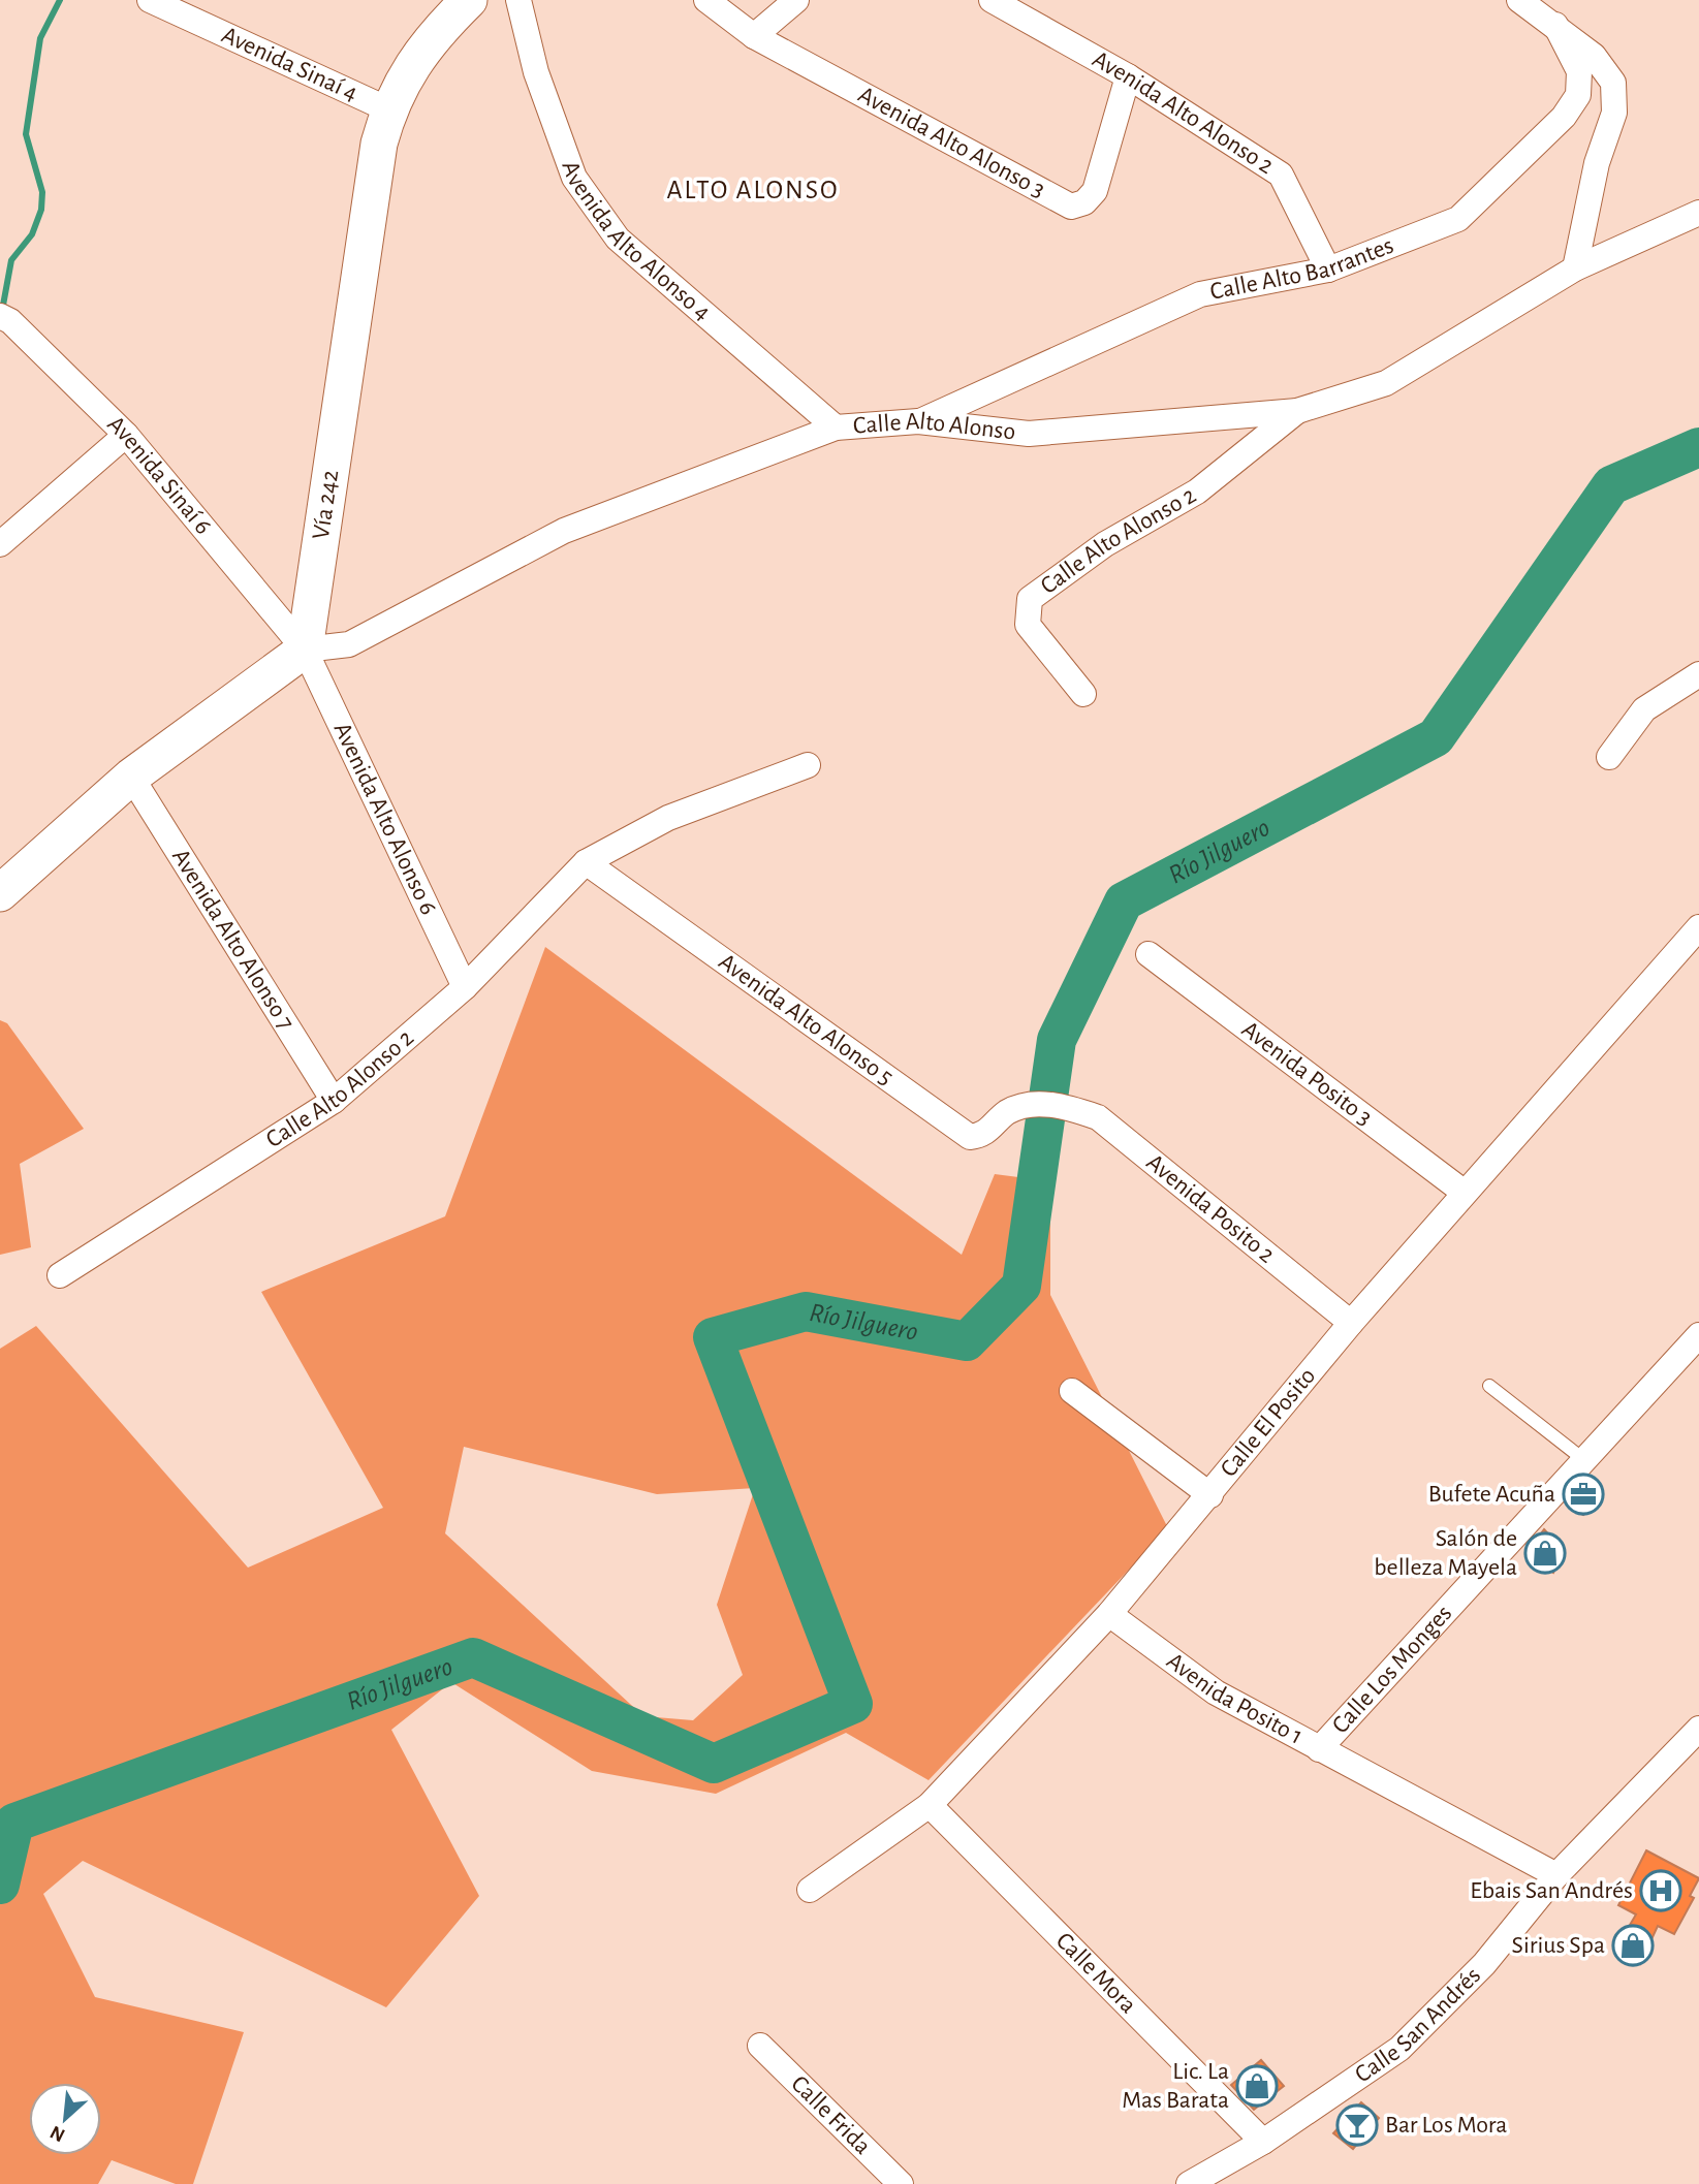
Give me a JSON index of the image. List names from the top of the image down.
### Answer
{
  "streets": {
    "main road": ["Vía 242"],
    "street": [
      "Avenida Sinaí 4",
      "Avenida Alto Alonso 2",
      "Avenida Alto Alonso 3",
      "Avenida Alto Alonso 4",
      "Calle Alto Barrantes",
      "Calle Alto Alonso",
      "Avenida Sinaí 6",
      "Calle Alto Alonso 2",
      "Avenida Alto Alonso 6",
      "Avenida Alto Alonso 7",
      "Avenida Alto Alonso 5",
      "Avenida Posito 3",
      "Avenida Posito 2",
      "Calle El Posito",
      "Calle Los Monges",
      "Avenida Posito 1",
      "Calle Mora",
      "Calle San Andrés",
      "Calle Frida"
    ]
  },
  "crossings": [
    ["Avenida Sinaí 4", "Vía 242"],
    ["Avenida Alto Alonso 2", "Avenida Alto Alonso 3"],
    ["Avenida Alto Alonso 2", "Calle Alto Barrantes"],
    ["Avenida Alto Alonso 4", "Calle Alto Alonso"],
    ["Calle Alto Barrantes", "Calle Alto Alonso"],
    ["Calle Alto Alonso", "Avenida Sinaí 6"],
    ["Calle Alto Alonso", "Vía 242"],
    ["Calle Alto Alonso", "Calle Alto Alonso 2"],
    ["Calle Alto Alonso", "Avenida Alto Alonso 6"],
    ["Avenida Sinaí 6", "Vía 242"],
    ["Avenida Sinaí 6", "Avenida Alto Alonso 6"],
    ["Vía 242", "Avenida Alto Alonso 6"],
    ["Calle Alto Alonso 2", "Avenida Alto Alonso 6"],
    ["Calle Alto Alonso 2", "Avenida Alto Alonso 7"],
    ["Calle Alto Alonso 2", "Avenida Alto Alonso 5"],
    ["Avenida Alto Alonso 5", "Avenida Posito 2"],
    ["Avenida Posito 3", "Calle El Posito"],
    ["Avenida Posito 2", "Calle El Posito"],
    ["Calle El Posito", "Avenida Posito 1"],
    ["Calle El Posito", "Calle Mora"],
    ["Calle Los Monges", "Avenida Posito 1"],
    ["Avenida Posito 1", "Calle San Andrés"],
    ["Calle Mora", "Calle San Andrés"]
  ],
  "districts": ["ALTO ALONSO"],
  "water": ["Río Jilguero"],
  "places": {
    "office": ["Bufete Acuña"],
    "shop": ["Salón de belleza Mayela", "Sirius Spa", "Lic. La Mas Barata"],
    "hospital": ["Ebais San Andrés"],
    "bar": ["Bar Los Mora"]
  },
  "north": "bottom left"
}
